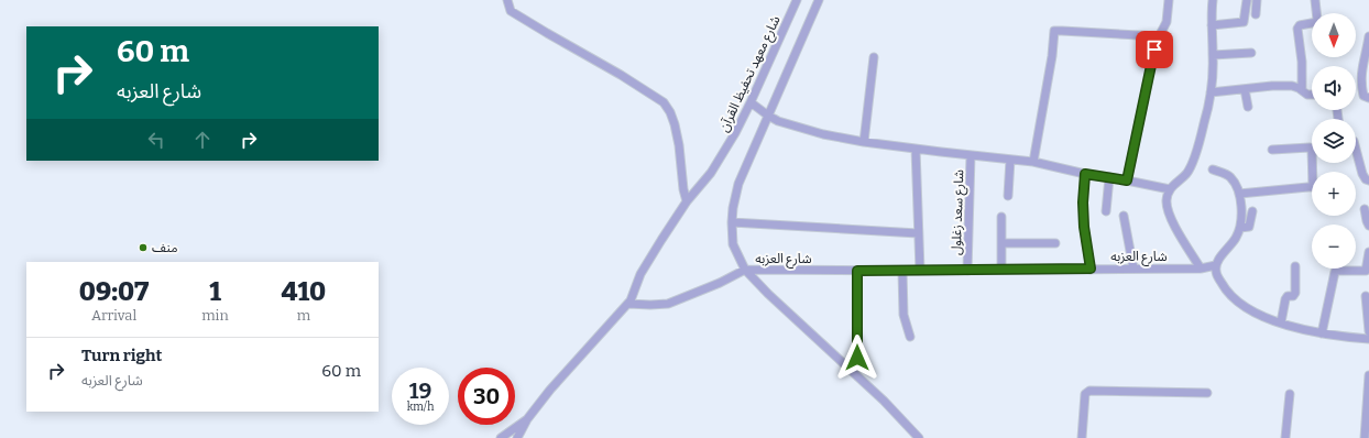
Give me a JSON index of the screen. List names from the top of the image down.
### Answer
{
  "streets": {
    "street": ["شارع معهد تحفيظ القرآن", "شارع سعد زغلول", "شارع العزبه"]
  },
  "crossings": [
    ["شارع سعد زغلول", "شارع العزبه"]
  ],
  "places": ["منف"],
  "north": "bottom",
  "page": {
    "map_buttons": ["+", "−"],
    "turn": ["60 m", "شارع العزبه"],
    "eta": [
      "09:07",
      "Arrival",
      "1",
      "min",
      "410",
      "m"
    ],
    "list": [
      {
        "name": "Turn right",
        "note": "شارع العزبه",
        "value": "60 m"
      }
    ],
    "speed": "19 km/h",
    "limit": "30"
  }
}
